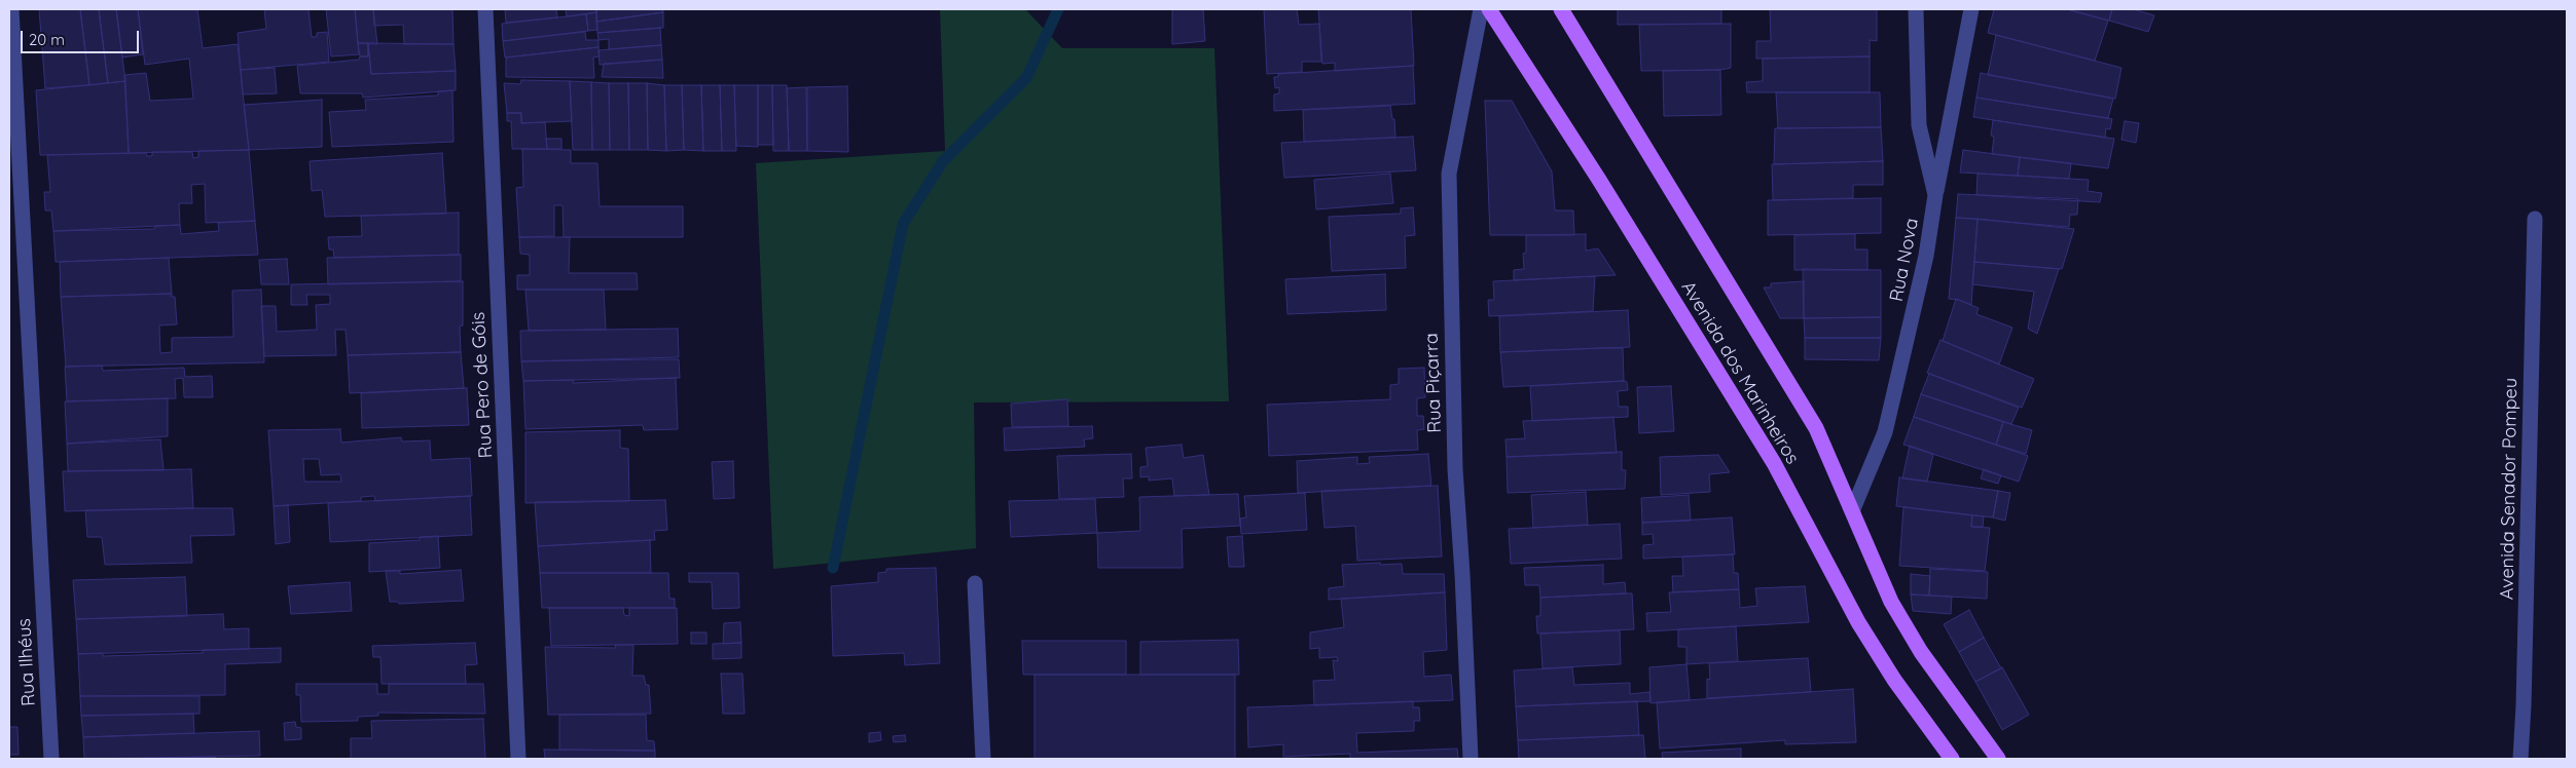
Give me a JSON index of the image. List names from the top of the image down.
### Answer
{
  "streets": {
    "main road": ["Avenida dos Marinheiros"],
    "street": [
      "Rua Nova",
      "Rua Piçarra",
      "Rua Pero de Góis",
      "Avenida Senador Pompeu",
      "Rua Ilhéus"
    ]
  },
  "crossings": [
    ["Rua Nova", "Avenida dos Marinheiros"]
  ],
  "scale_bar": "20 m"
}
